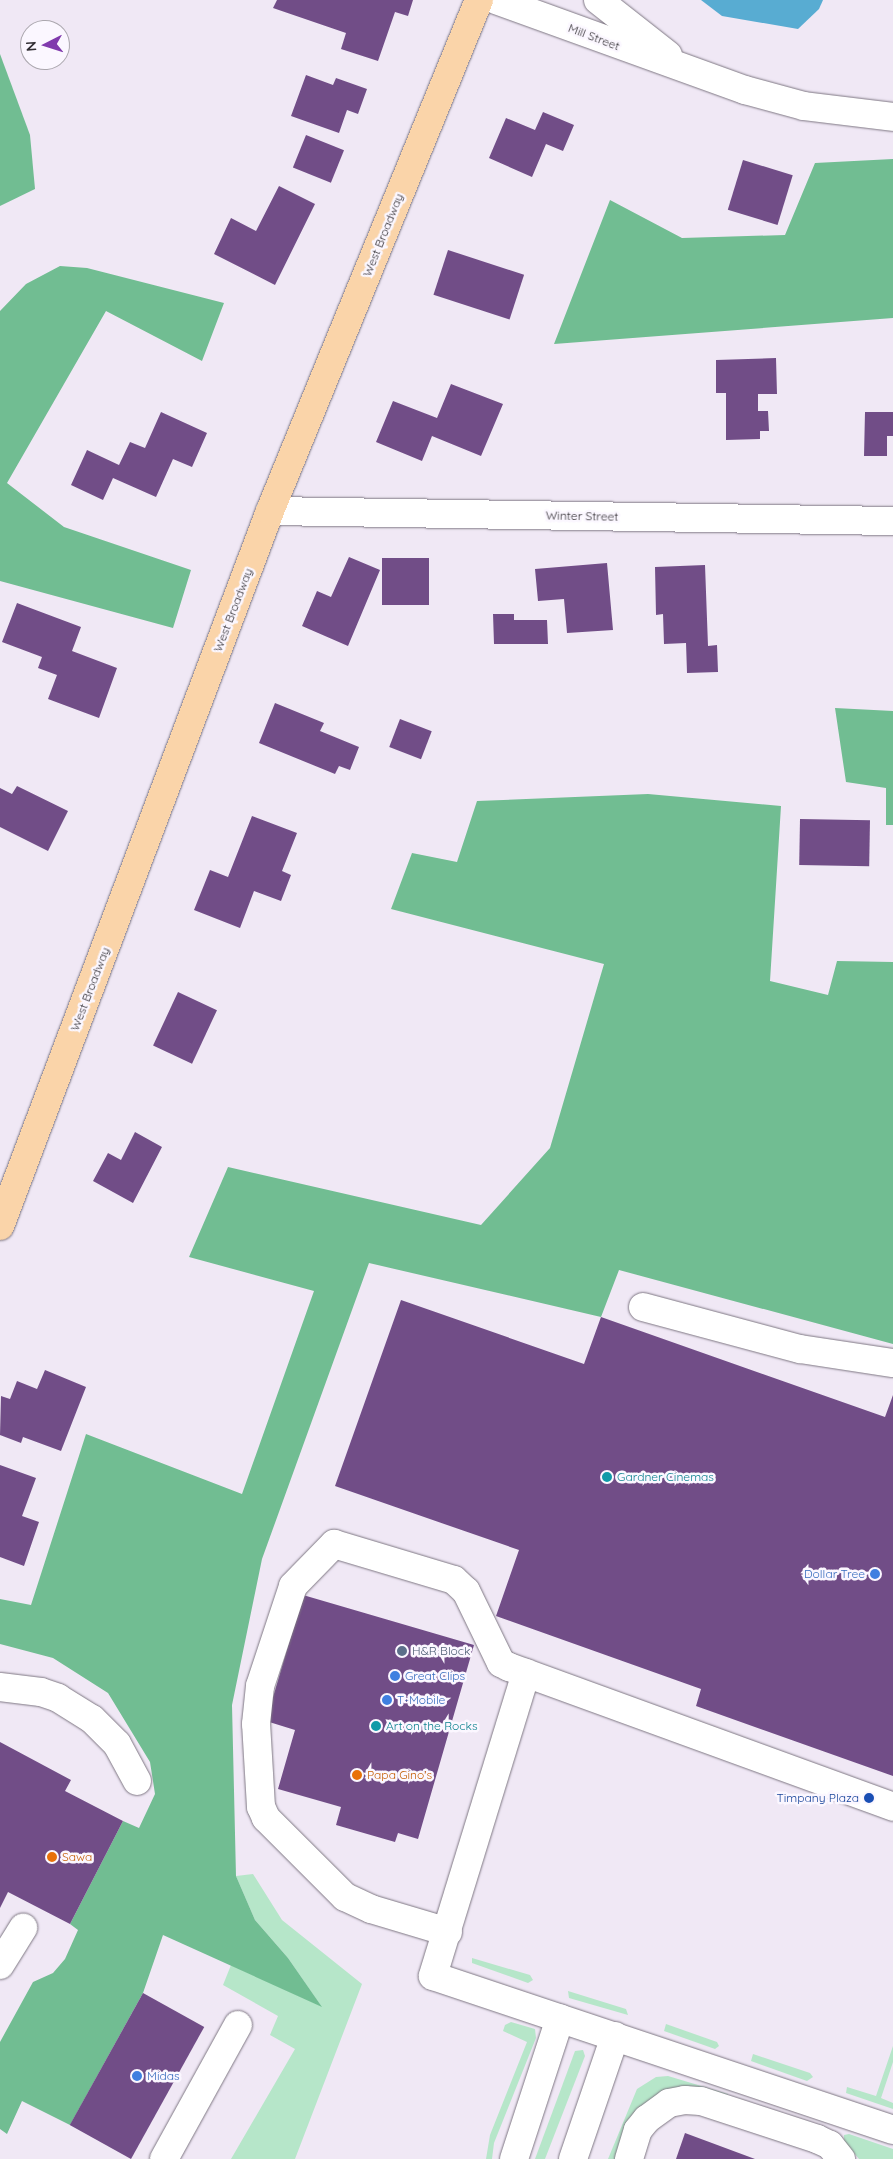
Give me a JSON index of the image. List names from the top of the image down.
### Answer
{
  "streets": {
    "main road": ["West Broadway"],
    "street": ["Mill Street", "Winter Street"]
  },
  "crossings": [
    ["West Broadway", "Winter Street"]
  ],
  "places": [
    "Gardner Cinemas",
    "Dollar Tree",
    "H&R Block",
    "Great Clips",
    "T-Mobile",
    "Art on the Rocks",
    "Papa Gino's",
    "Timpany Plaza",
    "Sawa",
    "Midas"
  ],
  "north": "left"
}
